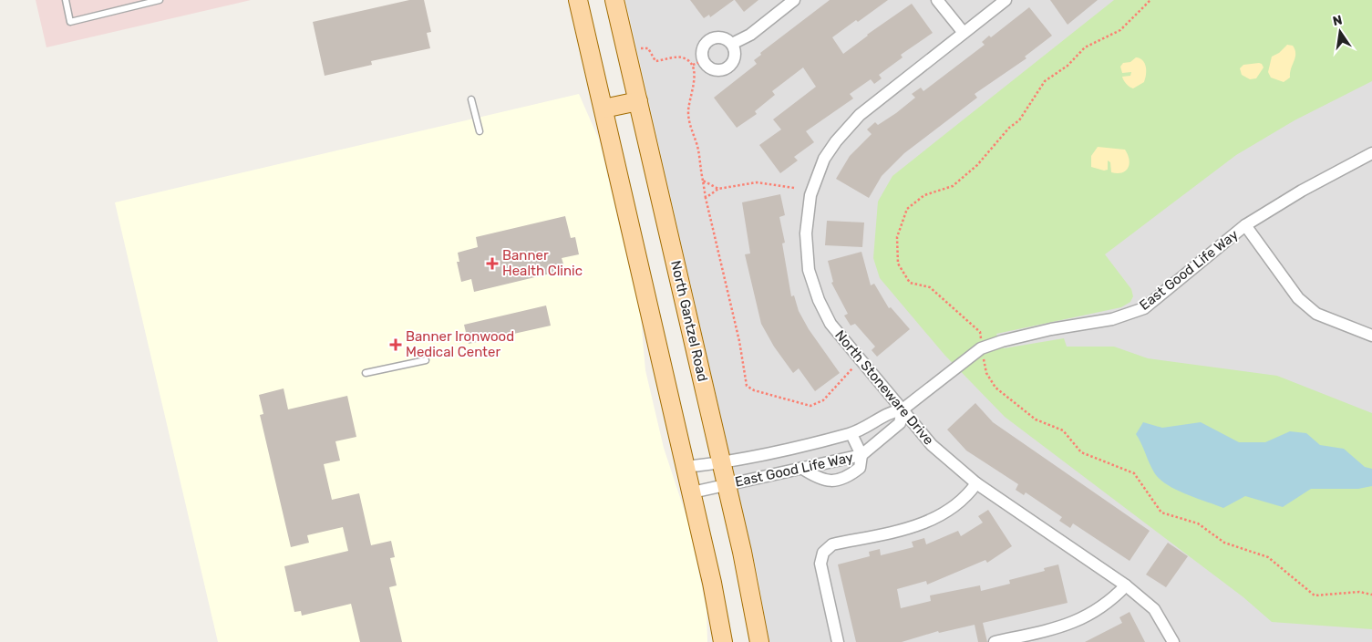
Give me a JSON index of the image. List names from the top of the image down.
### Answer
{
  "streets": {
    "main road": ["North Gantzel Road"],
    "street": ["East Good Life Way", "North Stoneware Drive"]
  },
  "crossings": [
    ["East Good Life Way", "North Gantzel Road"],
    ["East Good Life Way", "North Stoneware Drive"]
  ],
  "places": {
    "health": ["Banner Health Clinic", "Banner Ironwood Medical Center"]
  },
  "north": "top"
}
